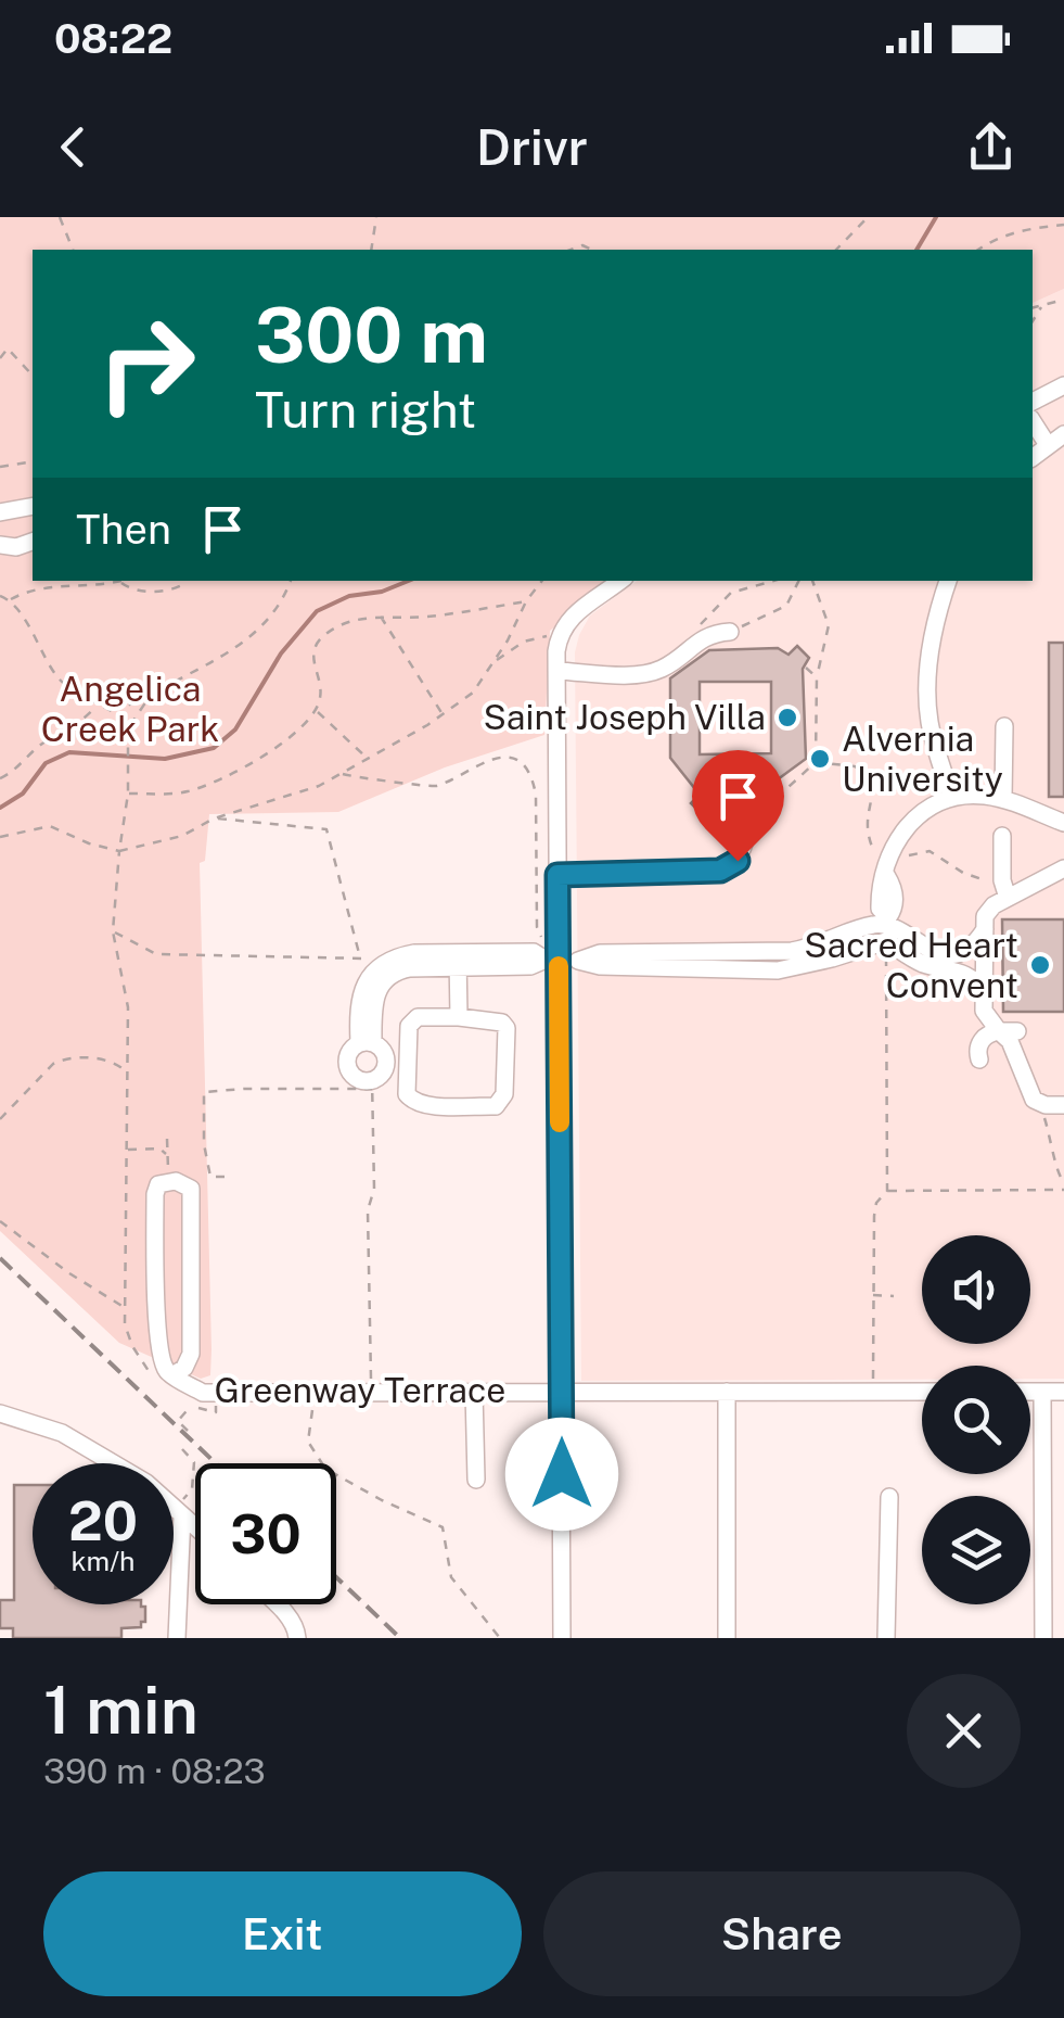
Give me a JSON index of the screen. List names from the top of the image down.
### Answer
{
  "streets": {
    "street": ["Greenway Terrace"]
  },
  "parks": ["Angelica Creek Park"],
  "places": ["Saint Joseph Villa", "Alvernia University", "Sacred Heart Convent"],
  "page": {
    "status": "08:22",
    "header": "Drivr",
    "turn": ["300 m", "Turn right"],
    "then": "Then",
    "speed": "20 km/h",
    "limit": "30",
    "heading": ["1 min", "390 m · 08:23"],
    "buttons": ["Exit", "Share"]
  }
}
